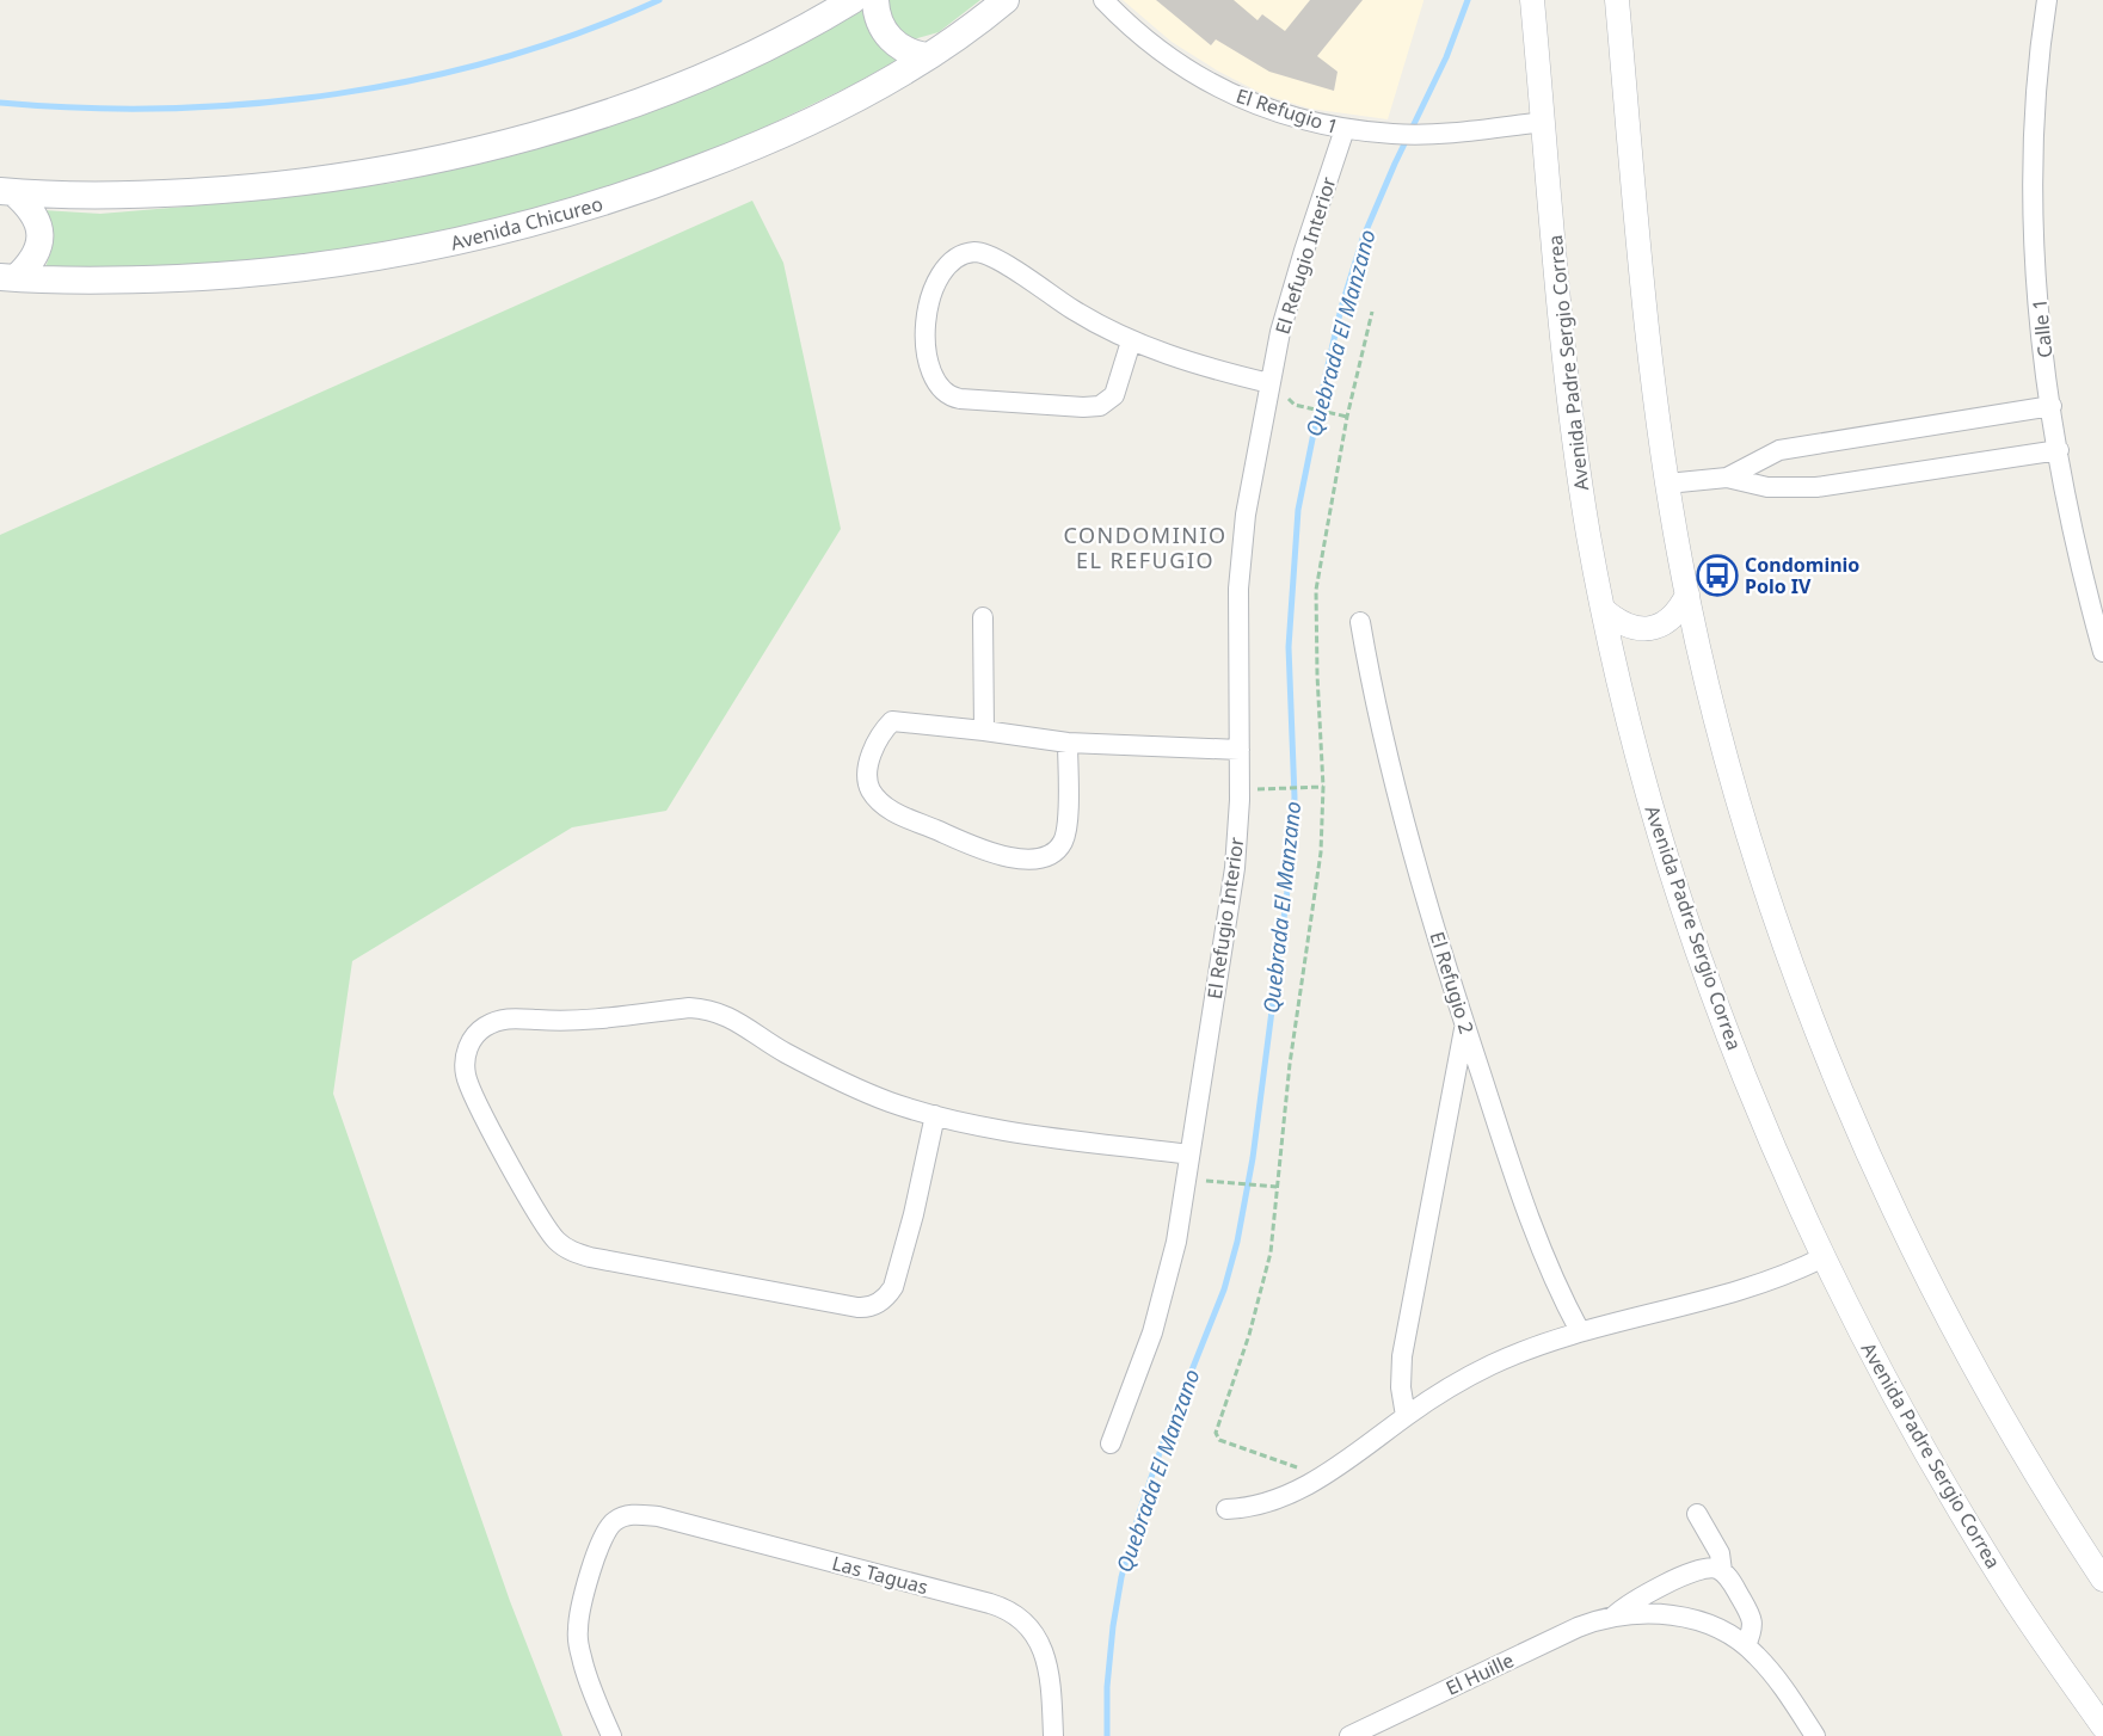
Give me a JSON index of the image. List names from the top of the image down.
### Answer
{
  "streets": {
    "main road": ["Avenida Chicureo"],
    "street": [
      "El Refugio 1",
      "El Refugio Interior",
      "Calle 1",
      "Avenida Padre Sergio Correa",
      "El Refugio 2",
      "Las Taguas",
      "El Huille"
    ]
  },
  "crossings": [
    ["El Refugio 1", "El Refugio Interior"],
    ["El Refugio 1", "Avenida Padre Sergio Correa"]
  ],
  "districts": ["CONDOMINIO EL REFUGIO"],
  "water": ["Quebrada El Manzano"],
  "places": {
    "bus stop": ["Condominio Polo IV"]
  }
}
